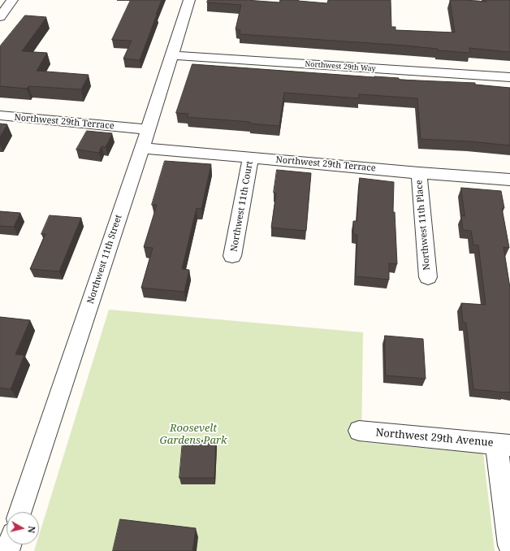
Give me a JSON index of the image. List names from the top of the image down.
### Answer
{
  "streets": {
    "street": [
      "Northwest 29th Way",
      "Northwest 29th Terrace",
      "Northwest 11th Court",
      "Northwest 11th Place",
      "Northwest 11th Street",
      "Northwest 29th Avenue"
    ]
  },
  "crossings": [
    ["Northwest 29th Way", "Northwest 11th Street"],
    ["Northwest 29th Terrace", "Northwest 11th Court"],
    ["Northwest 29th Terrace", "Northwest 11th Place"],
    ["Northwest 29th Terrace", "Northwest 11th Street"]
  ],
  "parks": ["Roosevelt Gardens Park"],
  "north": "right"
}
